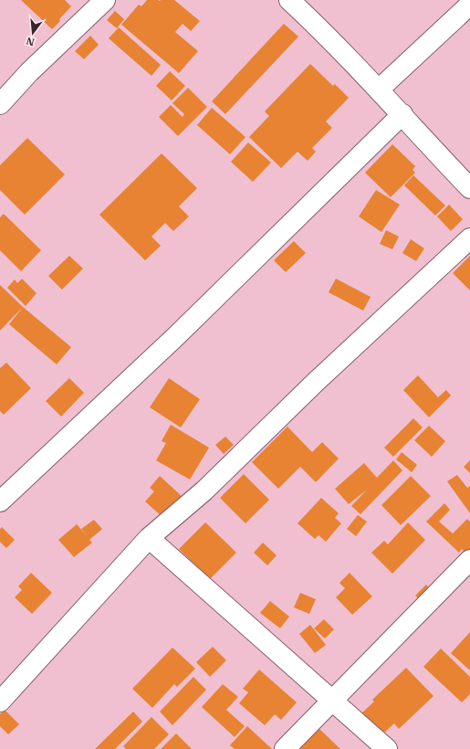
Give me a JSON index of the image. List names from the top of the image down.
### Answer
{
  "north": "bottom"
}
